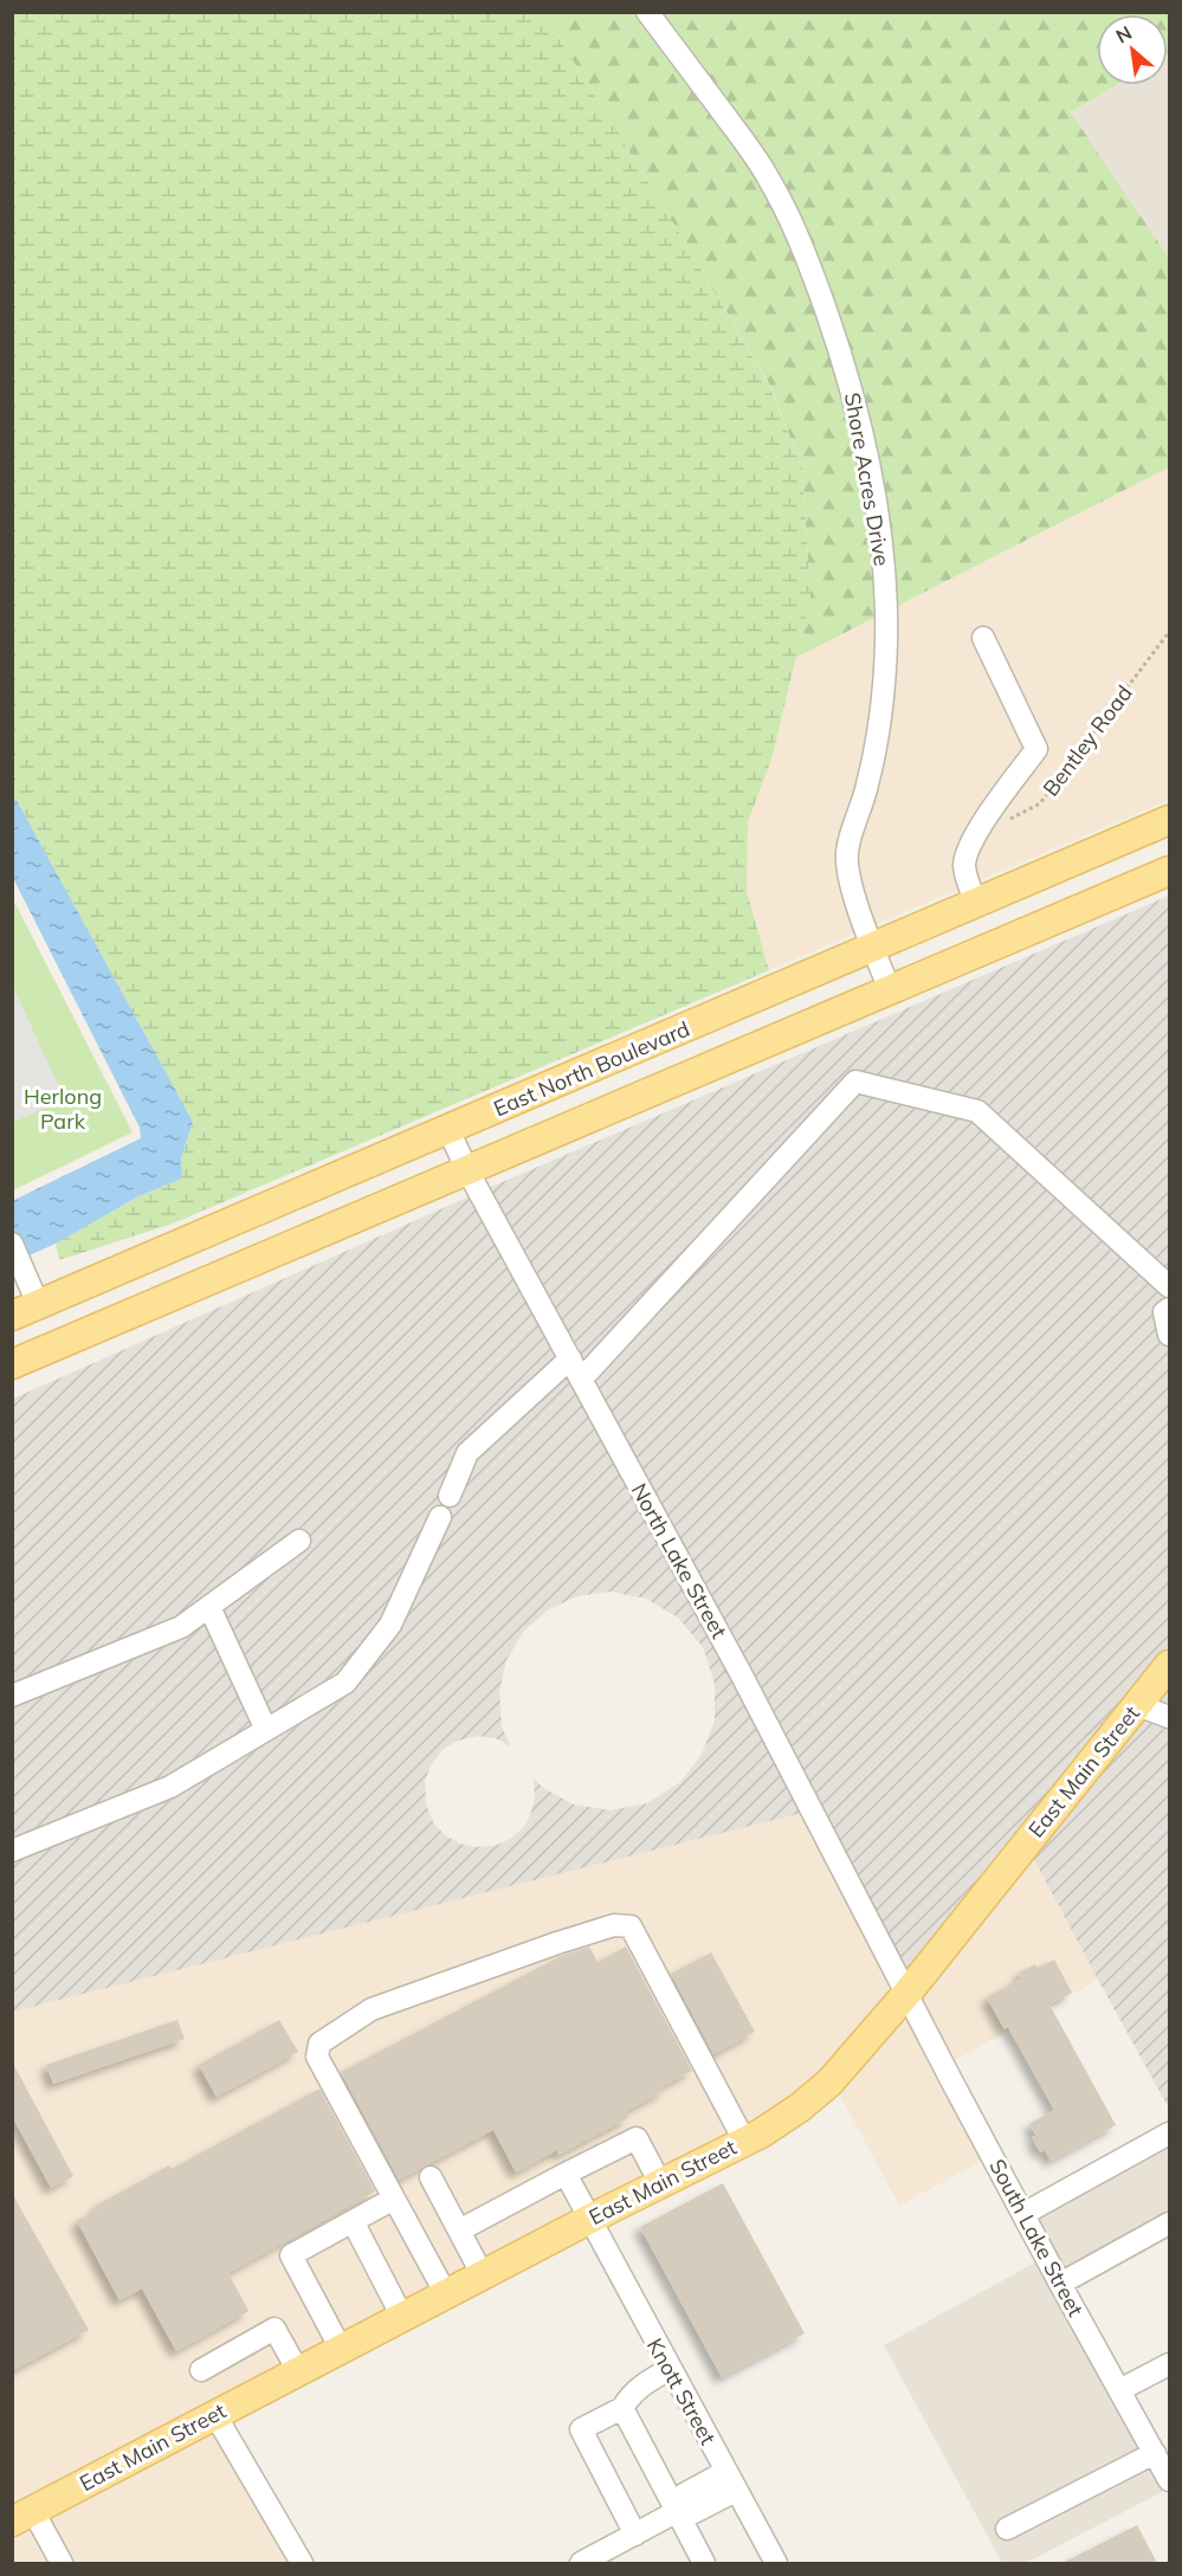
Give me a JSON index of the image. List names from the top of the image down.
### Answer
{
  "streets": {
    "main road": ["East North Boulevard", "East Main Street"],
    "street": [
      "Shore Acres Drive",
      "North Lake Street",
      "South Lake Street",
      "Knott Street"
    ],
    "path": ["Bentley Road"]
  },
  "crossings": [
    ["Shore Acres Drive", "East North Boulevard"],
    ["East North Boulevard", "North Lake Street"],
    ["North Lake Street", "East Main Street"],
    ["North Lake Street", "South Lake Street"],
    ["East Main Street", "South Lake Street"],
    ["East Main Street", "Knott Street"]
  ],
  "parks": ["Herlong Park"],
  "north": "top left"
}
